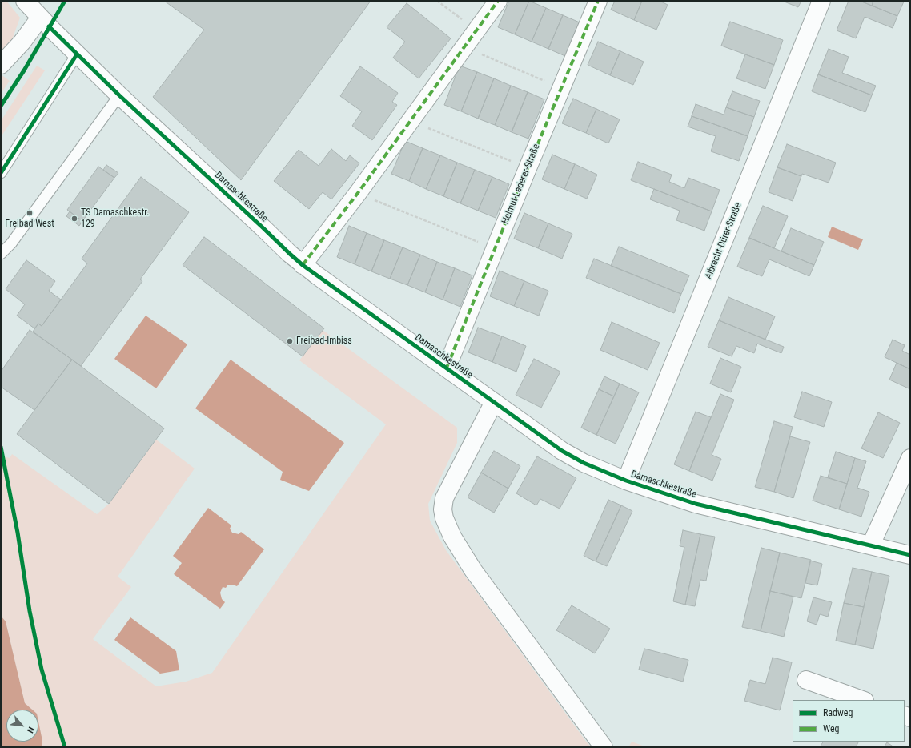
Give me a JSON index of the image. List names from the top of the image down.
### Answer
{
  "streets": {
    "street": ["Helmut-Lederer-Straße", "Damaschkestraße", "Albrecht-Dürer-Straße"]
  },
  "crossings": [
    ["Helmut-Lederer-Straße", "Damaschkestraße"],
    ["Damaschkestraße", "Albrecht-Dürer-Straße"]
  ],
  "places": ["Freibad West", "TS Damaschkestr. 129", "Freibad-Imbiss"],
  "legend": ["Radweg", "Weg"],
  "north": "bottom right"
}
